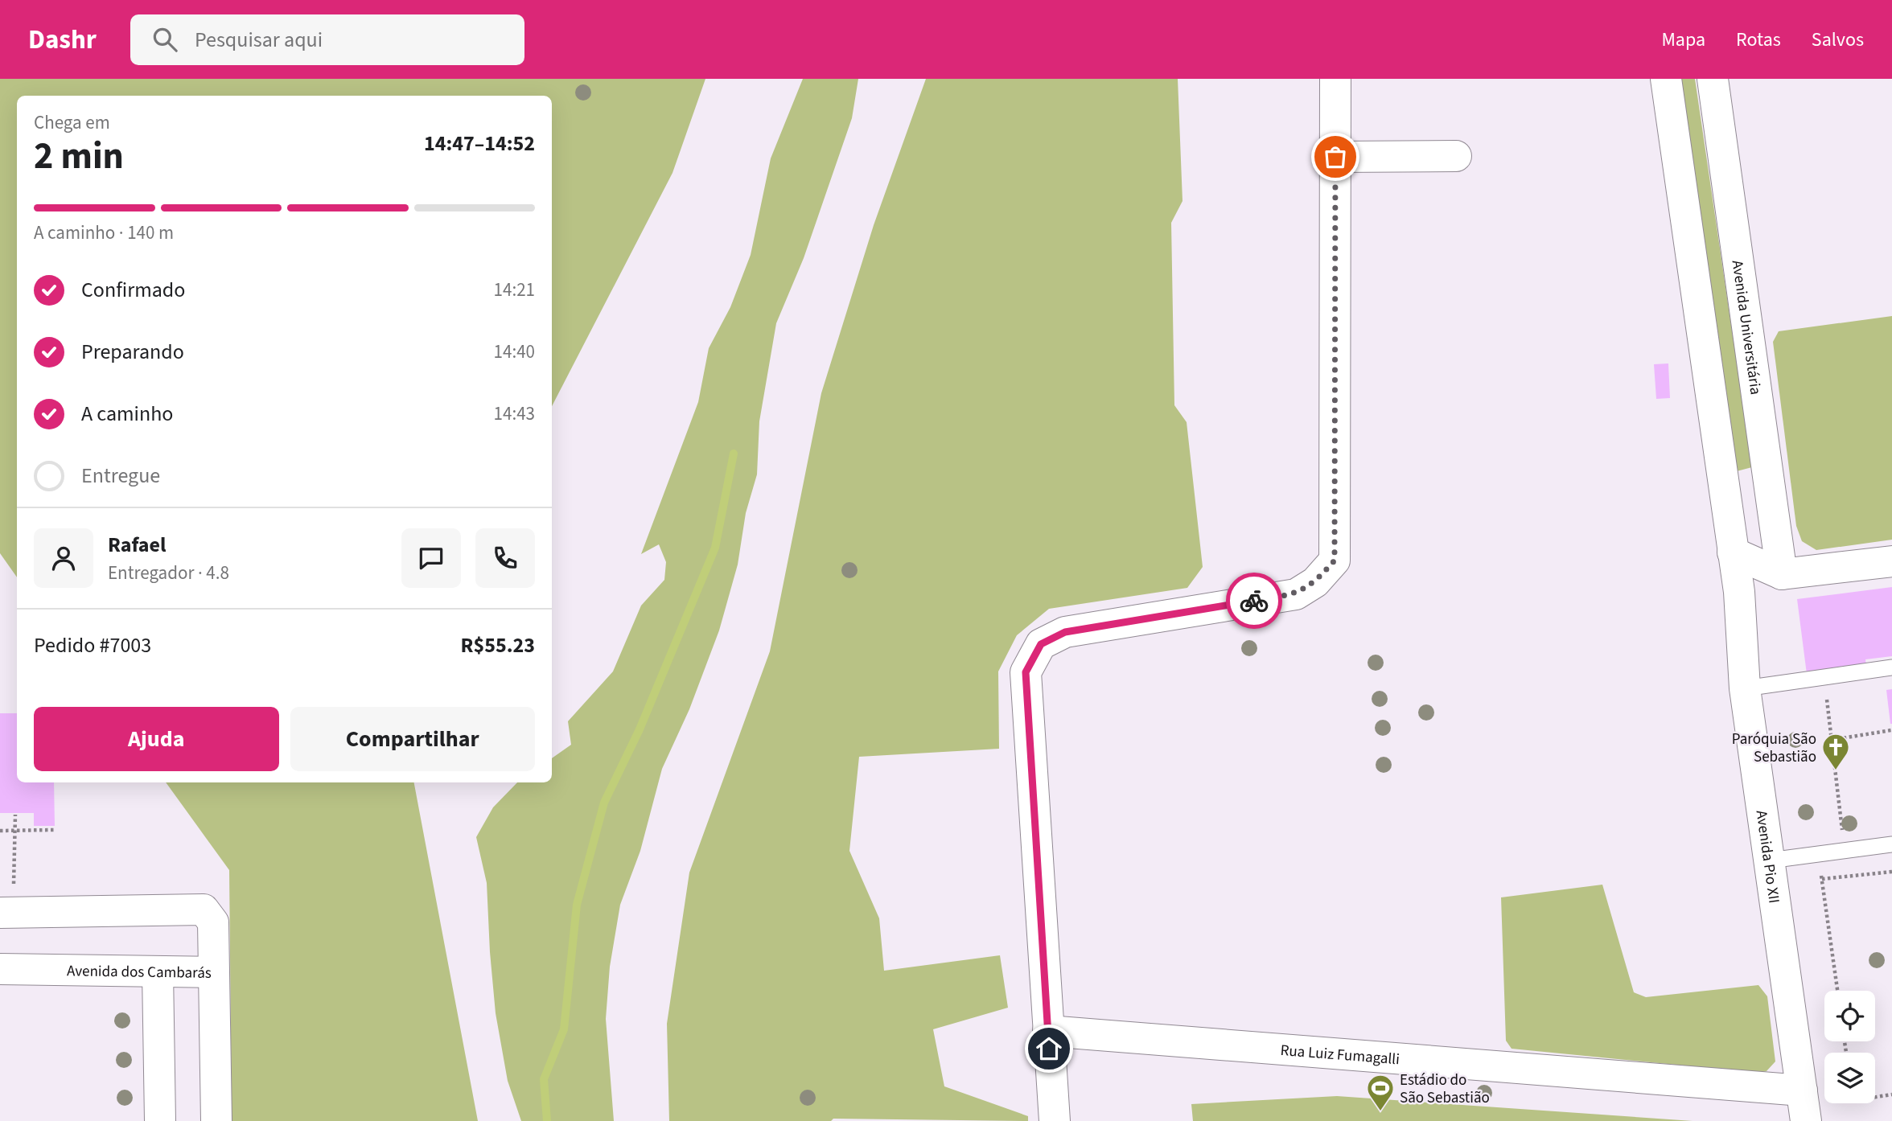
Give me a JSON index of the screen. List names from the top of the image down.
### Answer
{
  "streets": {
    "street": [
      "Avenida Universitária",
      "Avenida Pio XII",
      "Avenida dos Cambarás",
      "Rua Luiz Fumagalli"
    ]
  },
  "crossings": [
    ["Avenida Pio XII", "Rua Luiz Fumagalli"]
  ],
  "places": {
    "church": ["Paróquia São Sebastião"],
    "sports": ["Estádio do São Sebastião"]
  },
  "page": {
    "header": "Dashr",
    "search": "Pesquisar aqui",
    "nav": ["Mapa", "Rotas", "Salvos"],
    "heading": ["2 min", "Chega em", "14:47–14:52"],
    "panel": [
      "Rafael",
      "Entregador · 4.8",
      "Pedido #7003",
      "R$55.23"
    ],
    "bar": "A caminho · 140 m",
    "list": [
      ["Confirmado", "14:21"],
      ["Preparando", "14:40"],
      ["A caminho", "14:43"],
      "Entregue"
    ],
    "buttons": ["Ajuda", "Compartilhar"]
  }
}
